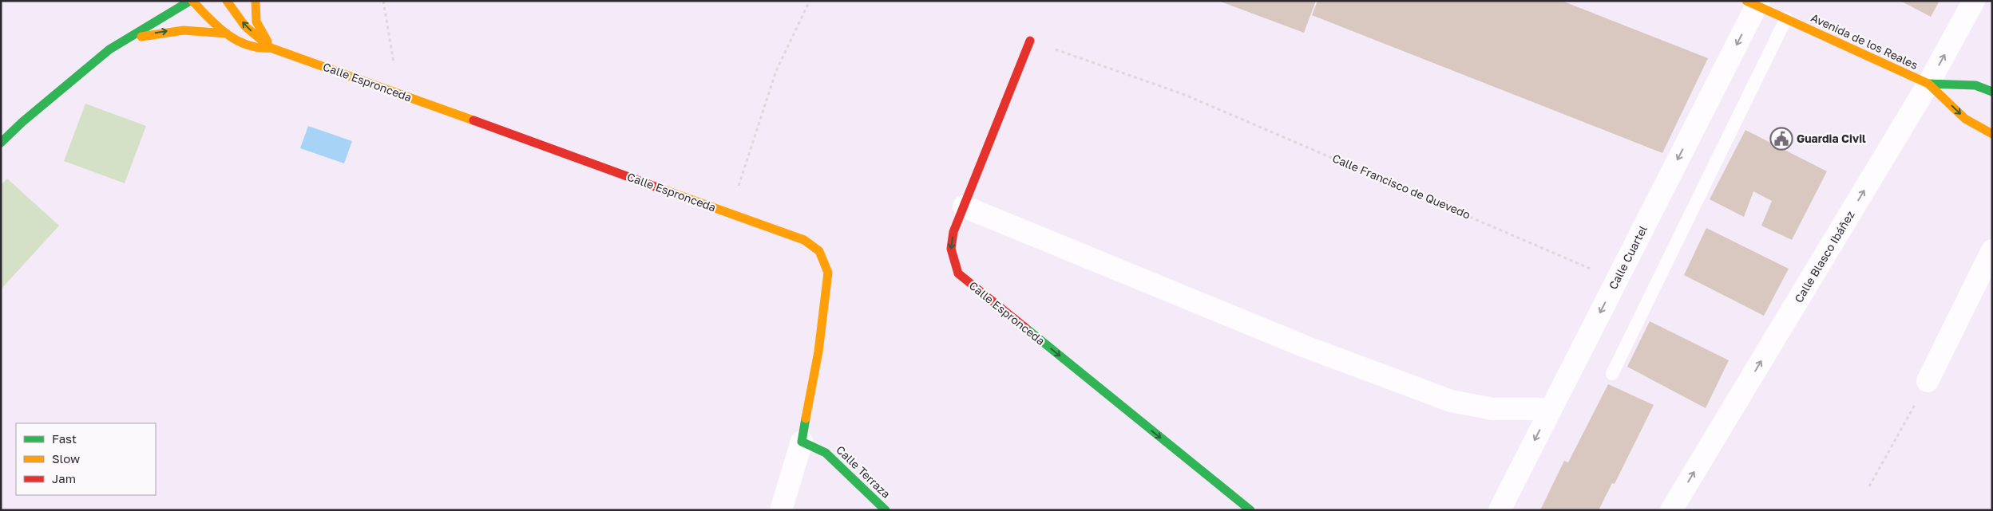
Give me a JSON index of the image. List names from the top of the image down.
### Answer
{
  "streets": {
    "street": [
      "Avenida de los Reales",
      "Calle Espronceda",
      "Calle Blasco Ibáñez",
      "Calle Cuartel",
      "Calle Terraza"
    ],
    "path": ["Calle Francisco de Quevedo"]
  },
  "crossings": [
    ["Avenida de los Reales", "Calle Blasco Ibáñez"],
    ["Avenida de los Reales", "Calle Cuartel"],
    ["Calle Espronceda", "Calle Francisco de Quevedo"],
    ["Calle Espronceda", "Calle Terraza"],
    ["Calle Francisco de Quevedo", "Calle Cuartel"]
  ],
  "one_way": ["Calle Blasco Ibáñez", "Calle Cuartel"],
  "places": {
    "public building": ["Guardia Civil"]
  },
  "legend": ["Fast", "Slow", "Jam"]
}
